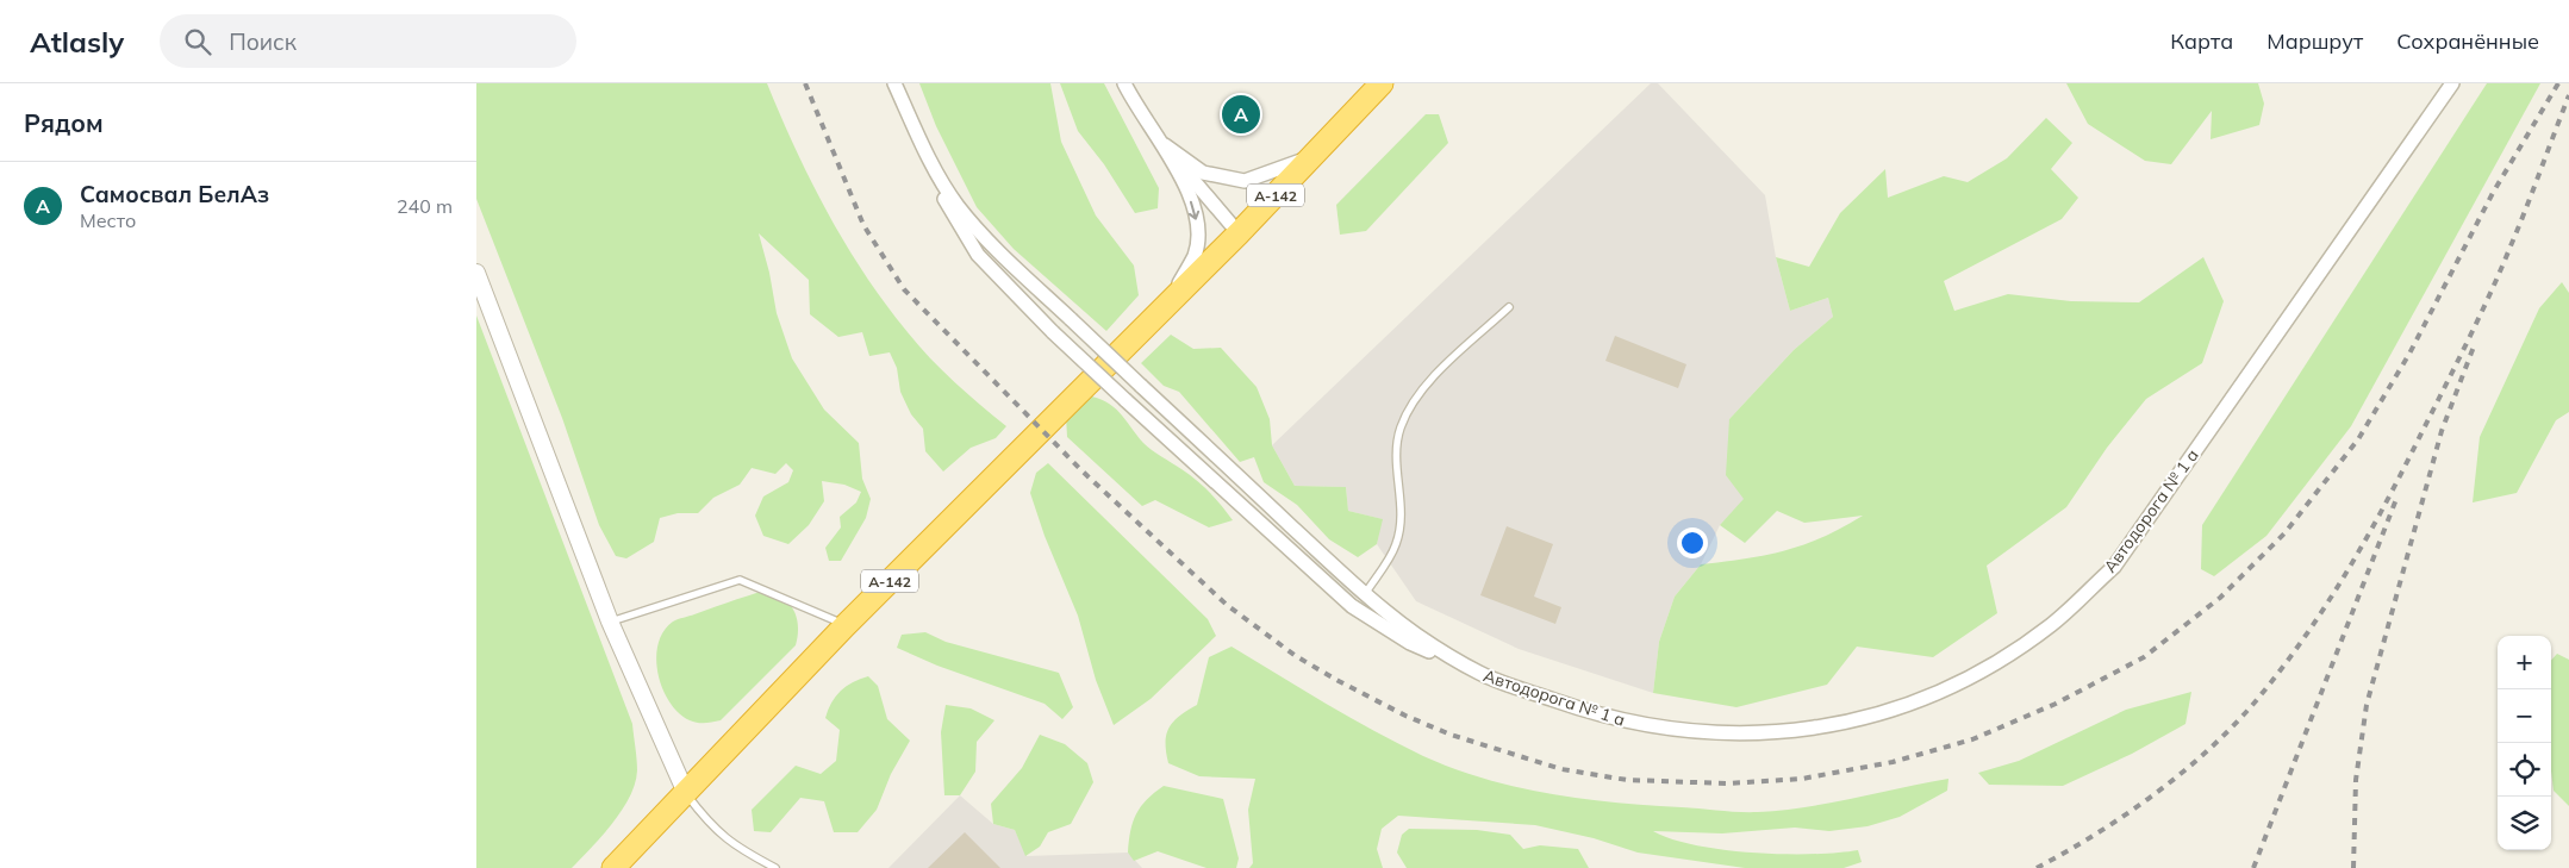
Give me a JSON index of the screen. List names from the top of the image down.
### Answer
{
  "streets": {
    "highway": ["А-142"],
    "street": ["Автодорога № 1 а"]
  },
  "page": {
    "header": "Atlasly",
    "search": "Поиск",
    "nav": ["Карта", "Маршрут", "Сохранённые"],
    "heading": "Рядом",
    "pins": "A",
    "list": [
      {
        "mark": "A",
        "name": "Самосвал БелАз",
        "note": "Место",
        "value": "240 m"
      }
    ],
    "map_buttons": ["+", "−"]
  }
}
